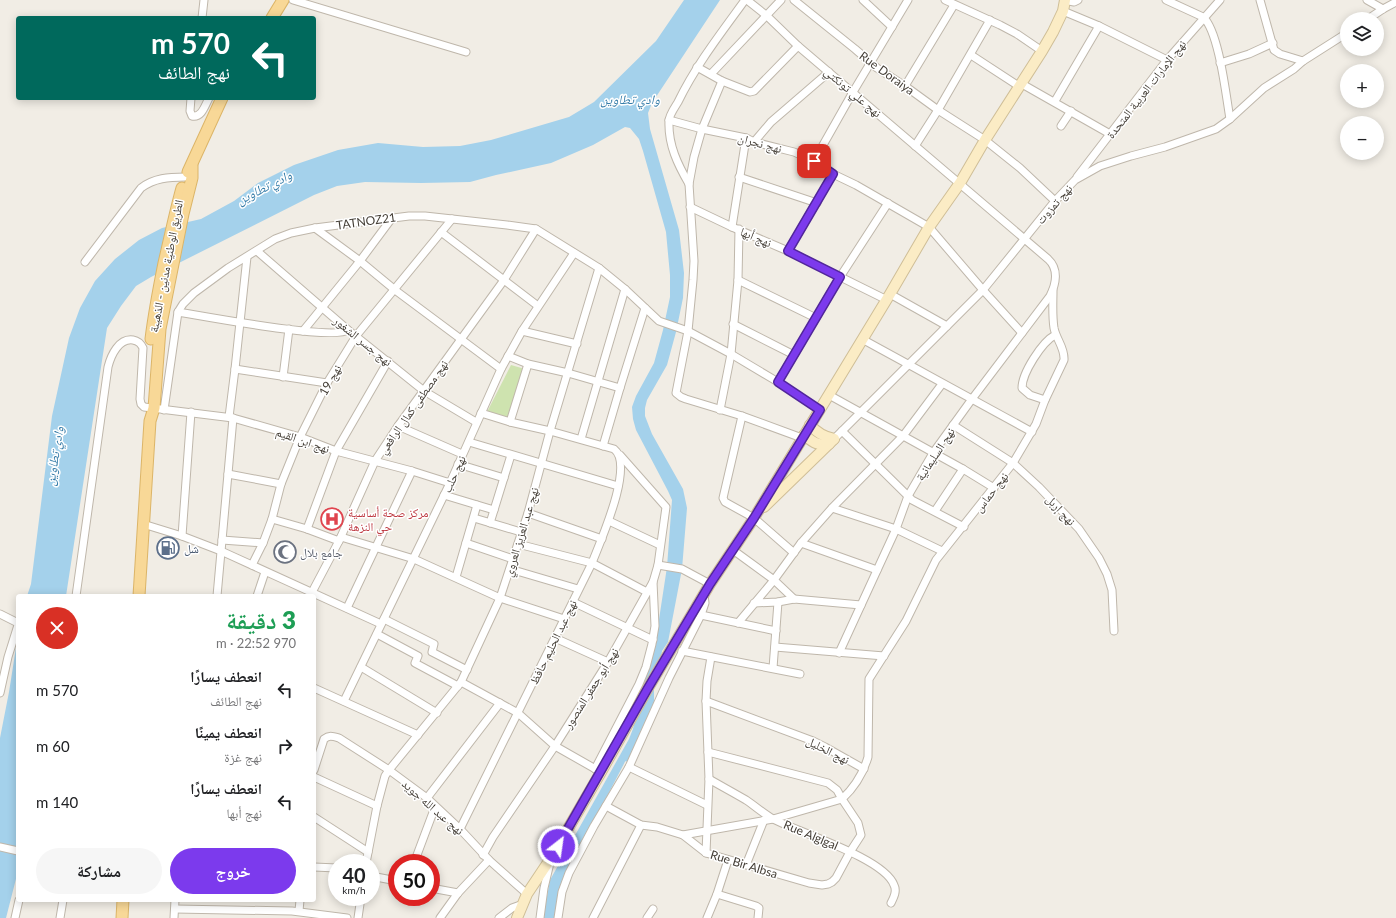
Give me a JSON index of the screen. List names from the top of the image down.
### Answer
{
  "streets": {
    "main road": ["الطريق الوطنية مدنين - الذهيبة"],
    "street": [
      "Rue Doraiya",
      "نهج الإمارات العربية المتحدة",
      "نهج علي تونكتي",
      "نهج نجران",
      "نهج تمزوت",
      "TATNOZ21",
      "نهج أبها",
      "نهج جسر الشغور",
      "نهج 19",
      "نهج مصطفى كمال الرافعي",
      "نهج ابن القيم",
      "نهج السليمانية",
      "نهج حلب",
      "نهج حماس",
      "نهج إربل",
      "نهج عبد العزيز العروي",
      "نهج عبد الحليم حافظ",
      "نهج أبو جعفر المنصور",
      "نهج الخليل",
      "نهج عبد الله جويد",
      "Rue Alglgal",
      "Rue Bir Albsa"
    ]
  },
  "crossings": [
    ["Rue Doraiya", "نهج تمزوت"],
    ["نهج الإمارات العربية المتحدة", "نهج تمزوت"],
    ["نهج علي تونكتي", "نهج تمزوت"],
    ["نهج علي تونكتي", "نهج السليمانية"],
    ["نهج نجران", "نهج تمزوت"],
    ["نهج نجران", "نهج السليمانية"],
    ["نهج تمزوت", "نهج أبها"],
    ["TATNOZ21", "نهج جسر الشغور"],
    ["TATNOZ21", "نهج 19"],
    ["TATNOZ21", "نهج مصطفى كمال الرافعي"],
    ["TATNOZ21", "نهج حلب"],
    ["TATNOZ21", "نهج عبد العزيز العروي"],
    ["الطريق الوطنية مدنين - الذهيبة", "نهج ابن القيم"],
    ["نهج جسر الشغور", "نهج 19"],
    ["نهج جسر الشغور", "نهج مصطفى كمال الرافعي"],
    ["نهج جسر الشغور", "نهج حلب"],
    ["نهج 19", "نهج ابن القيم"],
    ["نهج مصطفى كمال الرافعي", "نهج ابن القيم"],
    ["نهج ابن القيم", "نهج حلب"],
    ["نهج السليمانية", "نهج حماس"],
    ["نهج السليمانية", "نهج إربل"],
    ["نهج حماس", "نهج إربل"],
    ["نهج حماس", "نهج الخليل"],
    ["نهج عبد العزيز العروي", "نهج عبد الله جويد"],
    ["نهج عبد الحليم حافظ", "نهج أبو جعفر المنصور"],
    ["نهج عبد الحليم حافظ", "نهج عبد الله جويد"],
    ["نهج أبو جعفر المنصور", "نهج عبد الله جويد"],
    ["Rue Alglgal", "Rue Bir Albsa"]
  ],
  "water": ["وادي تطاوين"],
  "places": {
    "hospital": ["مركز صحة أساسية حي النزهة"],
    "fuel station": ["شل"],
    "mosque": ["جامع بلال"]
  },
  "page": {
    "map_buttons": ["+", "−"],
    "turn": ["570 m", "نهج الطائف"],
    "heading": ["3 دقيقة", "970 m · 22:52"],
    "list": [
      {
        "name": "انعطف يسارًا",
        "note": "نهج الطائف",
        "value": "570 m"
      },
      {
        "name": "انعطف يمينًا",
        "note": "نهج غزة",
        "value": "60 m"
      },
      {
        "name": "انعطف يسارًا",
        "note": "نهج أبها",
        "value": "140 m"
      }
    ],
    "buttons": ["خروج", "مشاركة"],
    "speed": "40 km/h",
    "limit": "50"
  }
}
